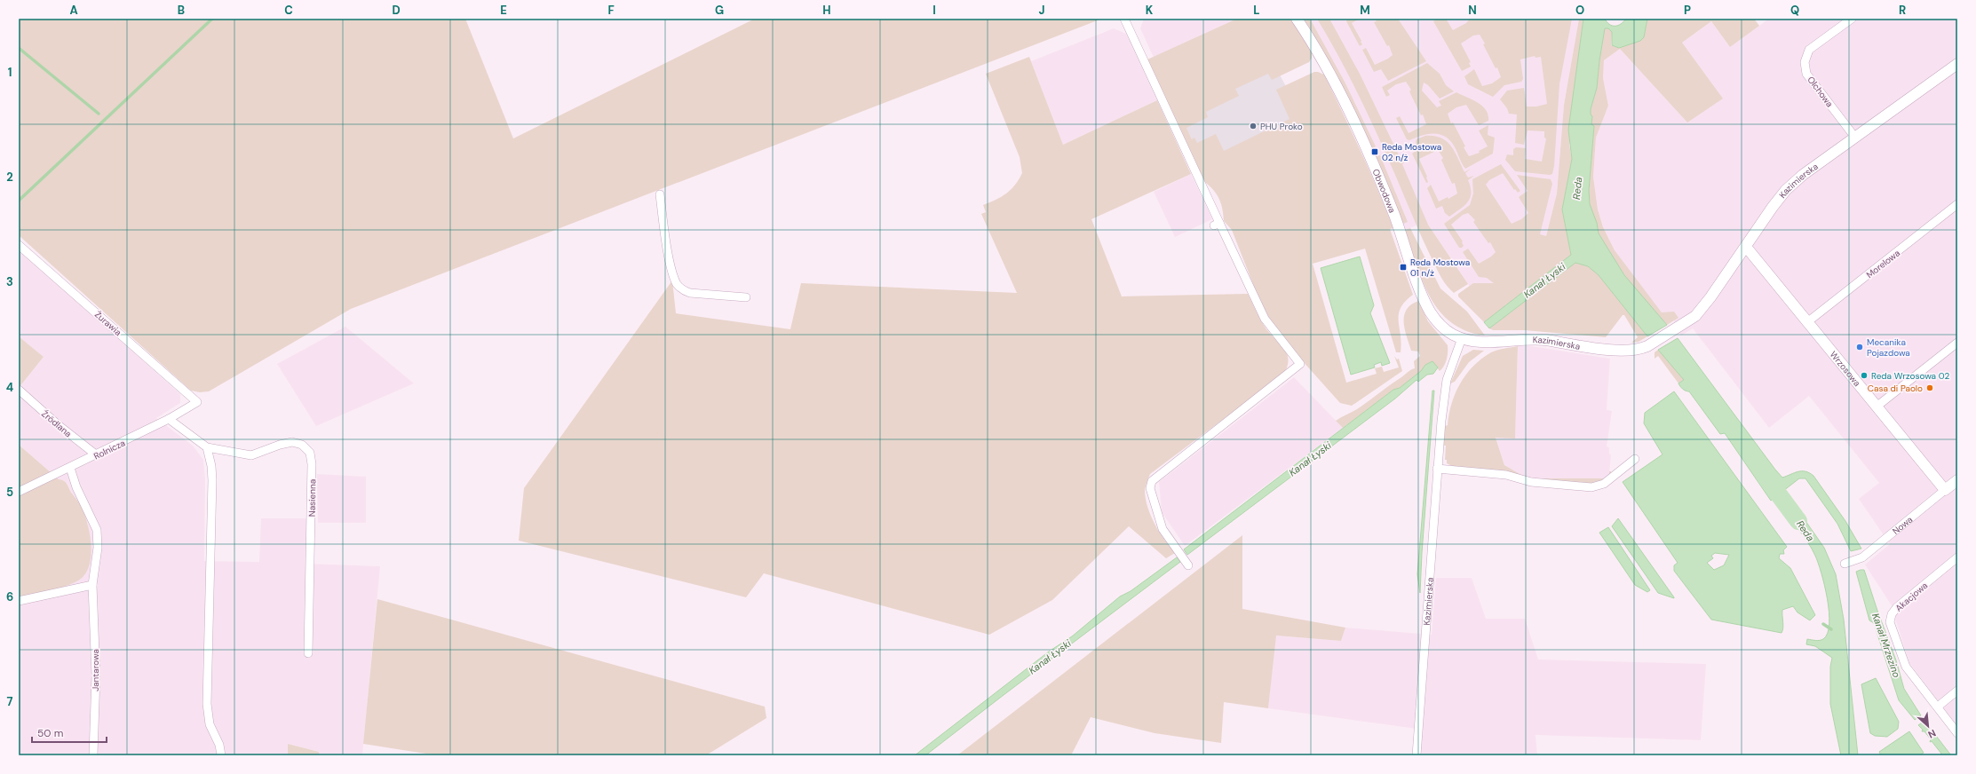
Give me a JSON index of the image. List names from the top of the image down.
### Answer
{
  "streets": {
    "main road": [
      "Kazimierska",
      "Obwodowa",
      "Wrzosowa",
      "Nowa"
    ],
    "street": [
      "Olchowa",
      "Morelowa",
      "Żurawia",
      "Źródlana",
      "Rolnicza",
      "Nasienna",
      "Akacjowa",
      "Jantarowa"
    ]
  },
  "crossings": [
    ["Olchowa", "Kazimierska"],
    ["Kazimierska", "Obwodowa"],
    ["Kazimierska", "Wrzosowa"],
    ["Morelowa", "Wrzosowa"],
    ["Żurawia", "Rolnicza"],
    ["Wrzosowa", "Nowa"],
    ["Źródlana", "Rolnicza"],
    ["Rolnicza", "Nasienna"],
    ["Rolnicza", "Jantarowa"]
  ],
  "water": ["Reda", "Kanał Łyski", "Kanał Mrzezino"],
  "places": {
    "other": [
      "PHU Proko",
      "Mecanika Pojazdowa",
      "Reda Wrzosowa 02",
      "Casa di Paolo"
    ],
    "transit": ["Reda Mostowa 02 n/ż", "Reda Mostowa 01 n/ż"]
  },
  "scale_bar": "50 m",
  "north": "bottom right",
  "grid": {
    "columns": [
      "A",
      "B",
      "C",
      "D",
      "E",
      "F",
      "G",
      "H",
      "I",
      "J",
      "K",
      "L",
      "M",
      "N",
      "O",
      "P",
      "Q",
      "R"
    ],
    "rows": [
      "1",
      "2",
      "3",
      "4",
      "5",
      "6",
      "7"
    ]
  }
}
